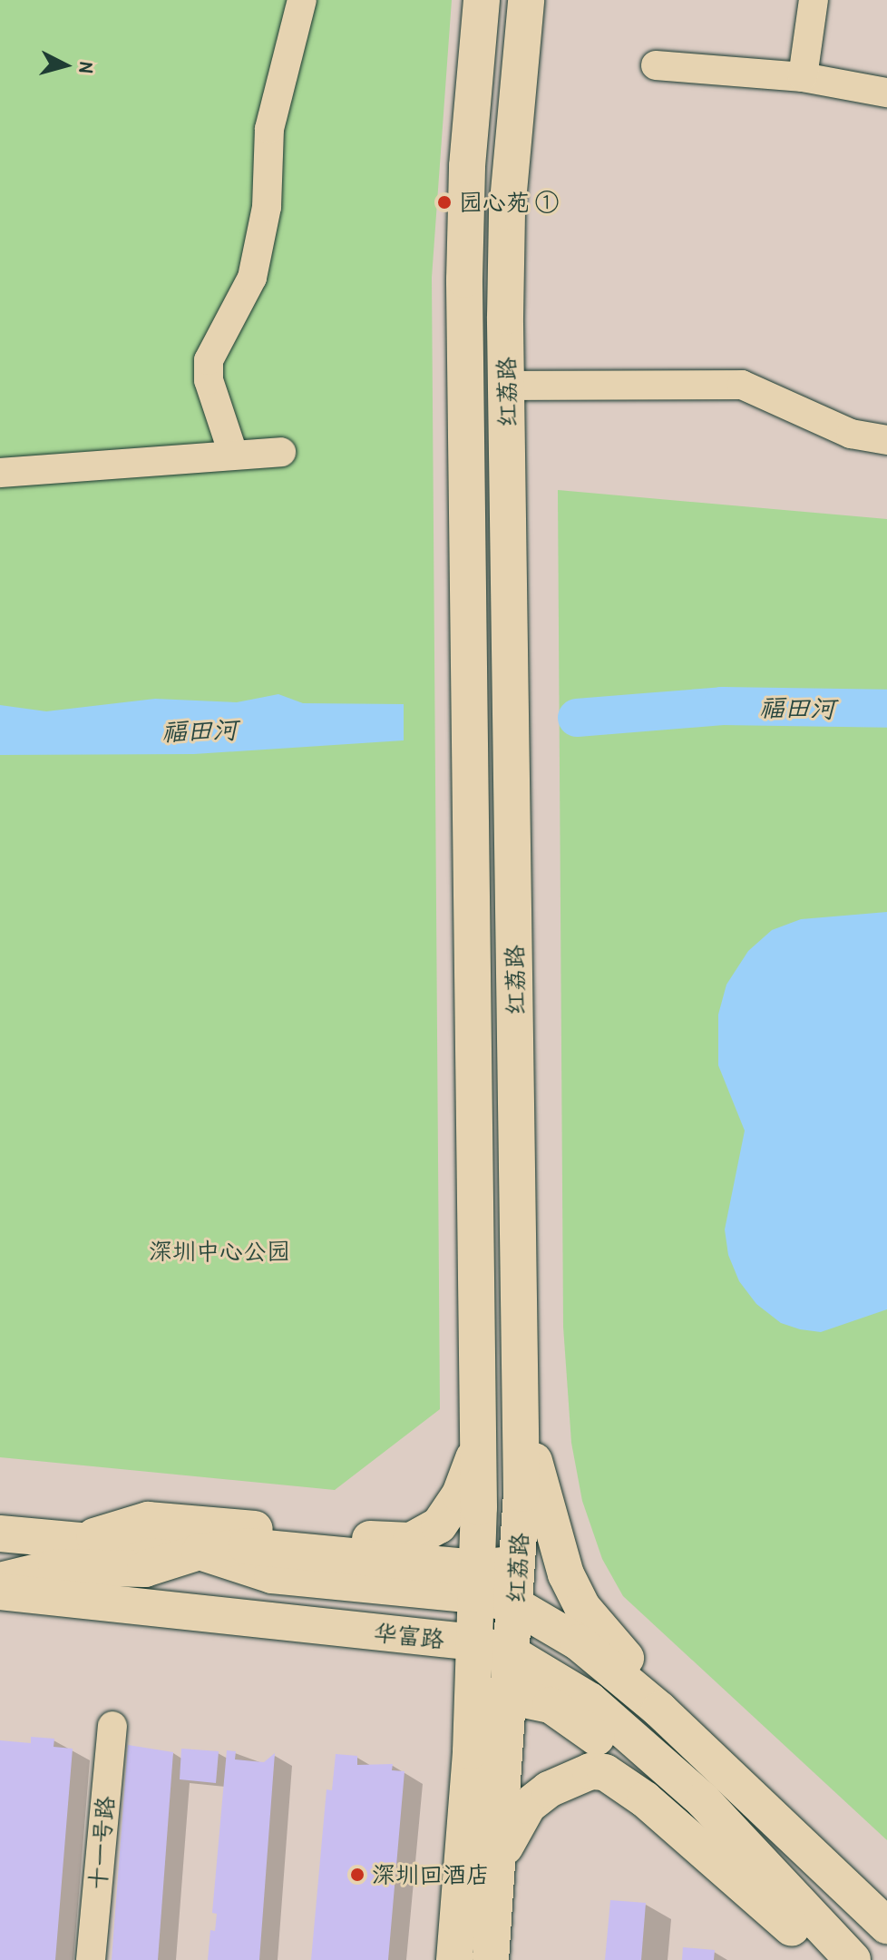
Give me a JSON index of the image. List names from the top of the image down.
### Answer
{
  "streets": {
    "main road": ["红荔路", "华富路"],
    "street": ["十一号路"]
  },
  "crossings": [
    ["红荔路", "华富路"]
  ],
  "water": ["福田河"],
  "parks": ["深圳中心公园"],
  "places": ["园心苑 ①", "深圳回酒店"],
  "north": "right"
}
